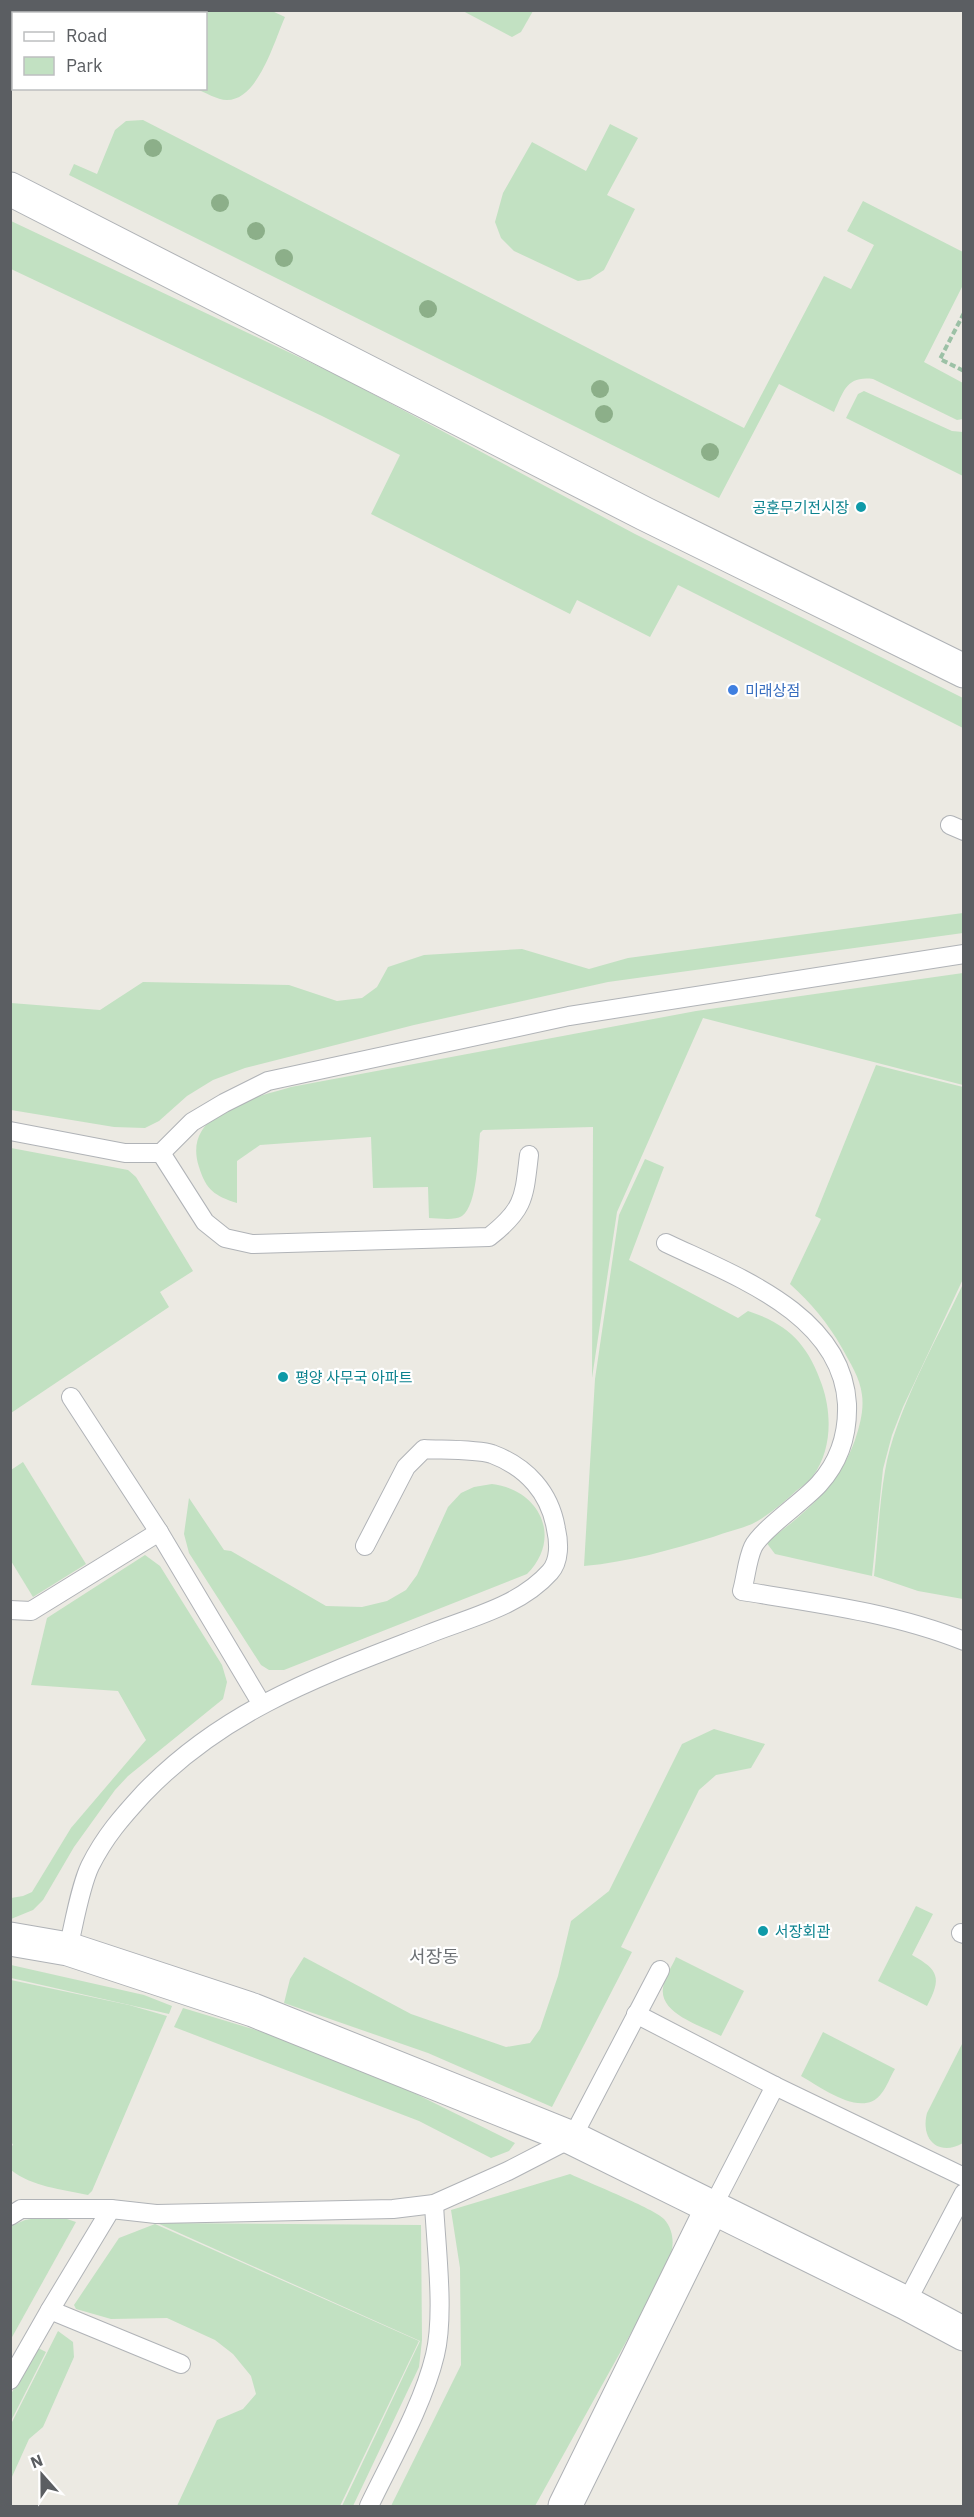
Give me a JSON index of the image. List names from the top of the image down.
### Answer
{
  "districts": ["서장동"],
  "places": [
    "공훈무기전시장",
    "미래상점",
    "평양 사무국 아파트",
    "서장회관"
  ],
  "legend": ["Road", "Park"],
  "north": "top"
}
